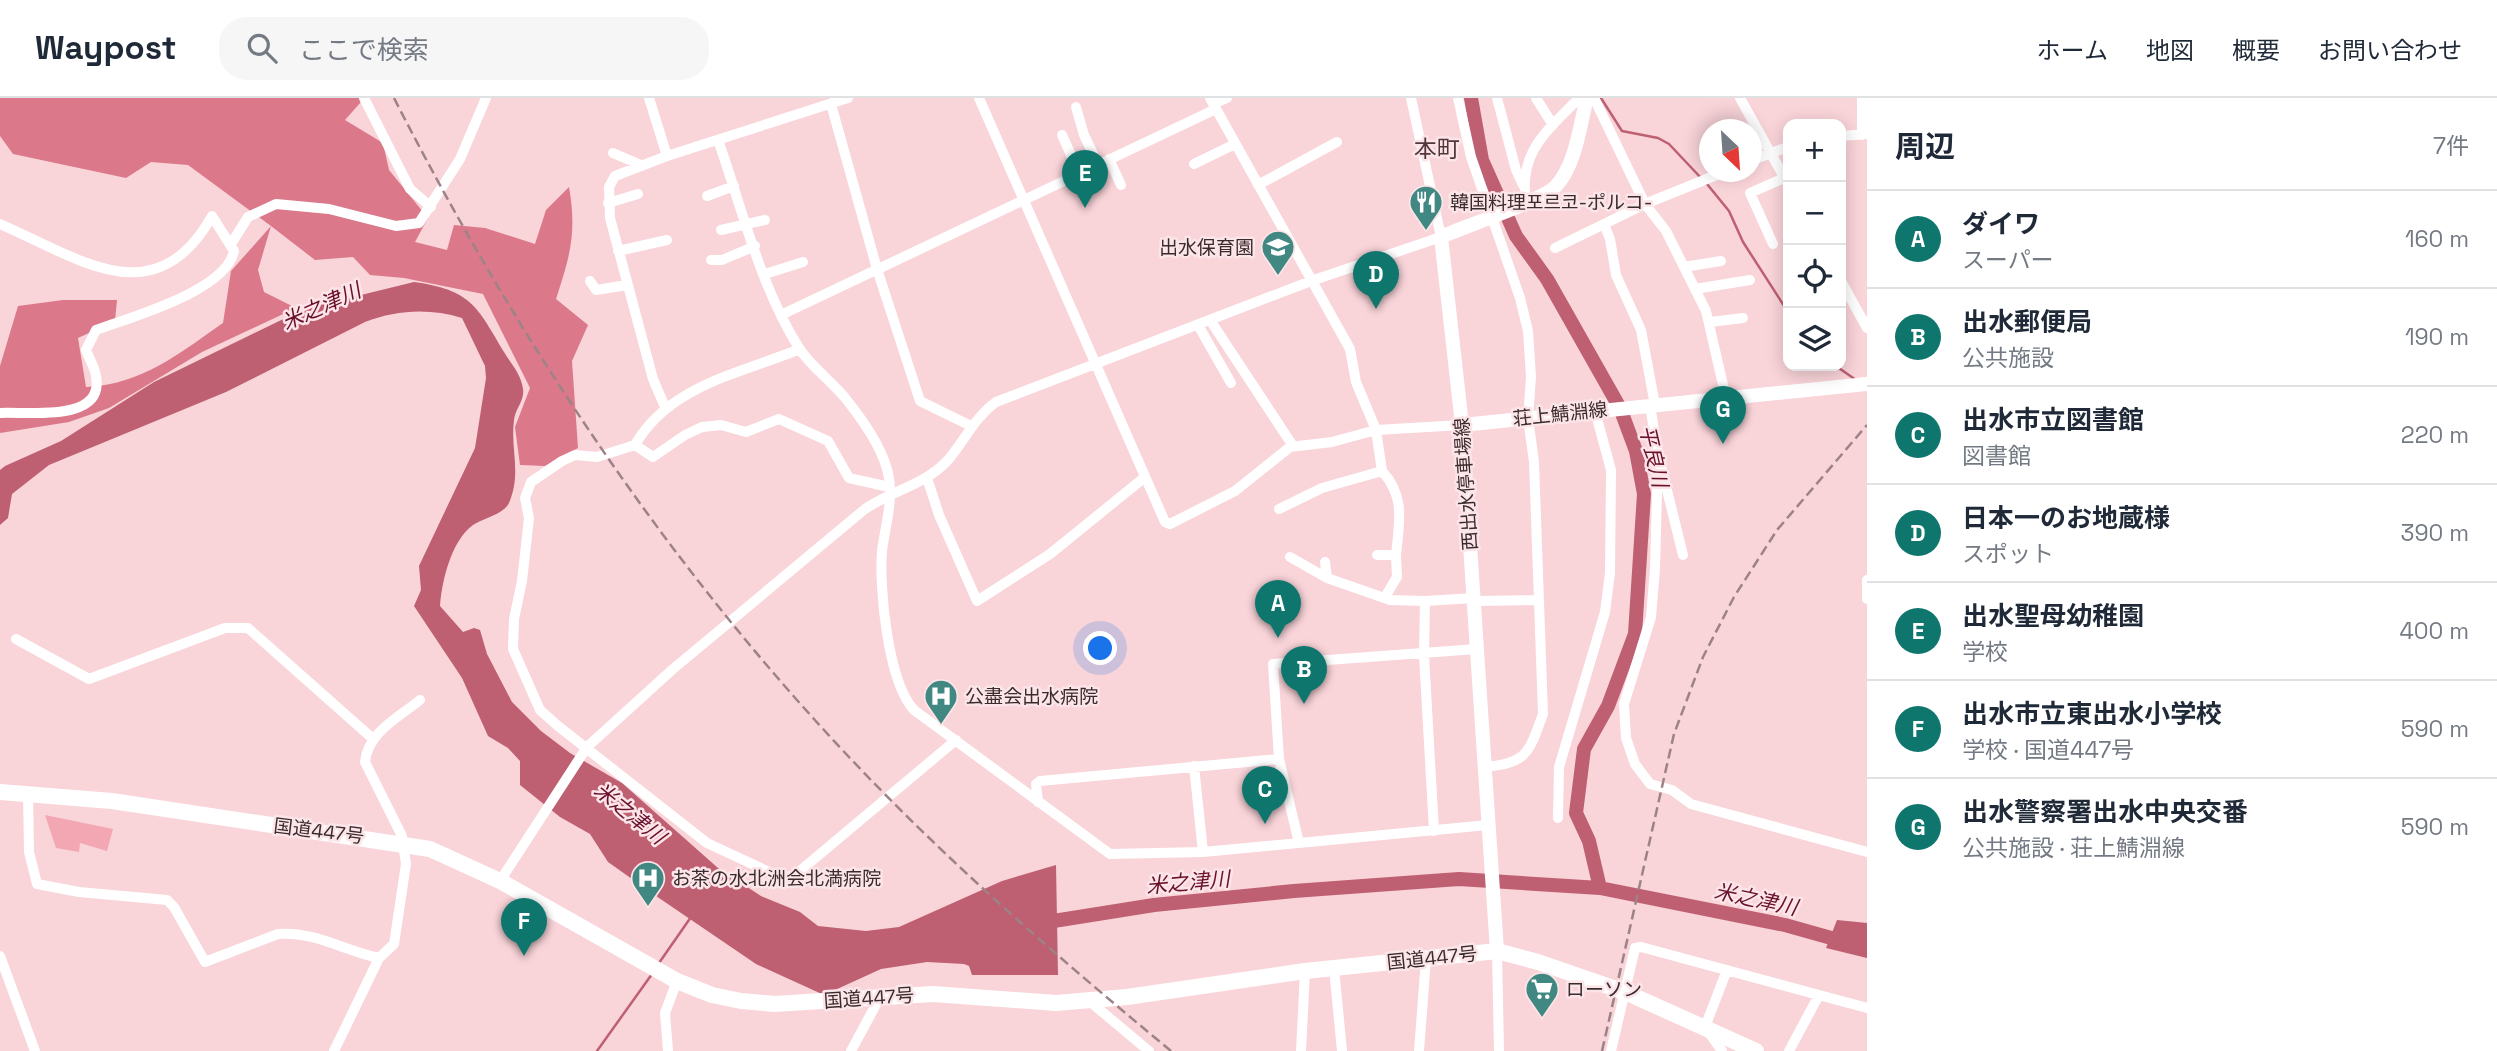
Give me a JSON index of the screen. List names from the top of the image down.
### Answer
{
  "streets": {
    "highway": ["国道447号"],
    "main road": ["荘上鯖淵線", "西出水停車場線"]
  },
  "crossings": [
    ["荘上鯖淵線", "西出水停車場線"],
    ["西出水停車場線", "国道447号"]
  ],
  "districts": ["本町"],
  "water": ["米之津川", "平良川"],
  "places": {
    "restaurant": ["韓国料理포르코-ポルコ-"],
    "school or university": ["出水保育園"],
    "hospital": ["公盡会出水病院", "お茶の水北洲会北満病院"],
    "supermarket": ["ローソン"]
  },
  "north": "bottom right",
  "page": {
    "header": "Waypost",
    "search": "ここで検索",
    "nav": [
      "ホーム",
      "地図",
      "概要",
      "お問い合わせ"
    ],
    "heading": ["周辺", "7件"],
    "map_buttons": ["+", "−"],
    "pins": [
      "E",
      "D",
      "G",
      "A",
      "B",
      "C",
      "F"
    ],
    "list": [
      {
        "mark": "A",
        "name": "ダイワ",
        "note": "スーパー",
        "value": "160 m"
      },
      {
        "mark": "B",
        "name": "出水郵便局",
        "note": "公共施設",
        "value": "190 m"
      },
      {
        "mark": "C",
        "name": "出水市立図書館",
        "note": "図書館",
        "value": "220 m"
      },
      {
        "mark": "D",
        "name": "日本一のお地蔵様",
        "note": "スポット",
        "value": "390 m"
      },
      {
        "mark": "E",
        "name": "出水聖母幼稚園",
        "note": "学校",
        "value": "400 m"
      },
      {
        "mark": "F",
        "name": "出水市立東出水小学校",
        "note": "学校 · 国道447号",
        "value": "590 m"
      },
      {
        "mark": "G",
        "name": "出水警察署出水中央交番",
        "note": "公共施設 · 荘上鯖淵線",
        "value": "590 m"
      }
    ]
  }
}
